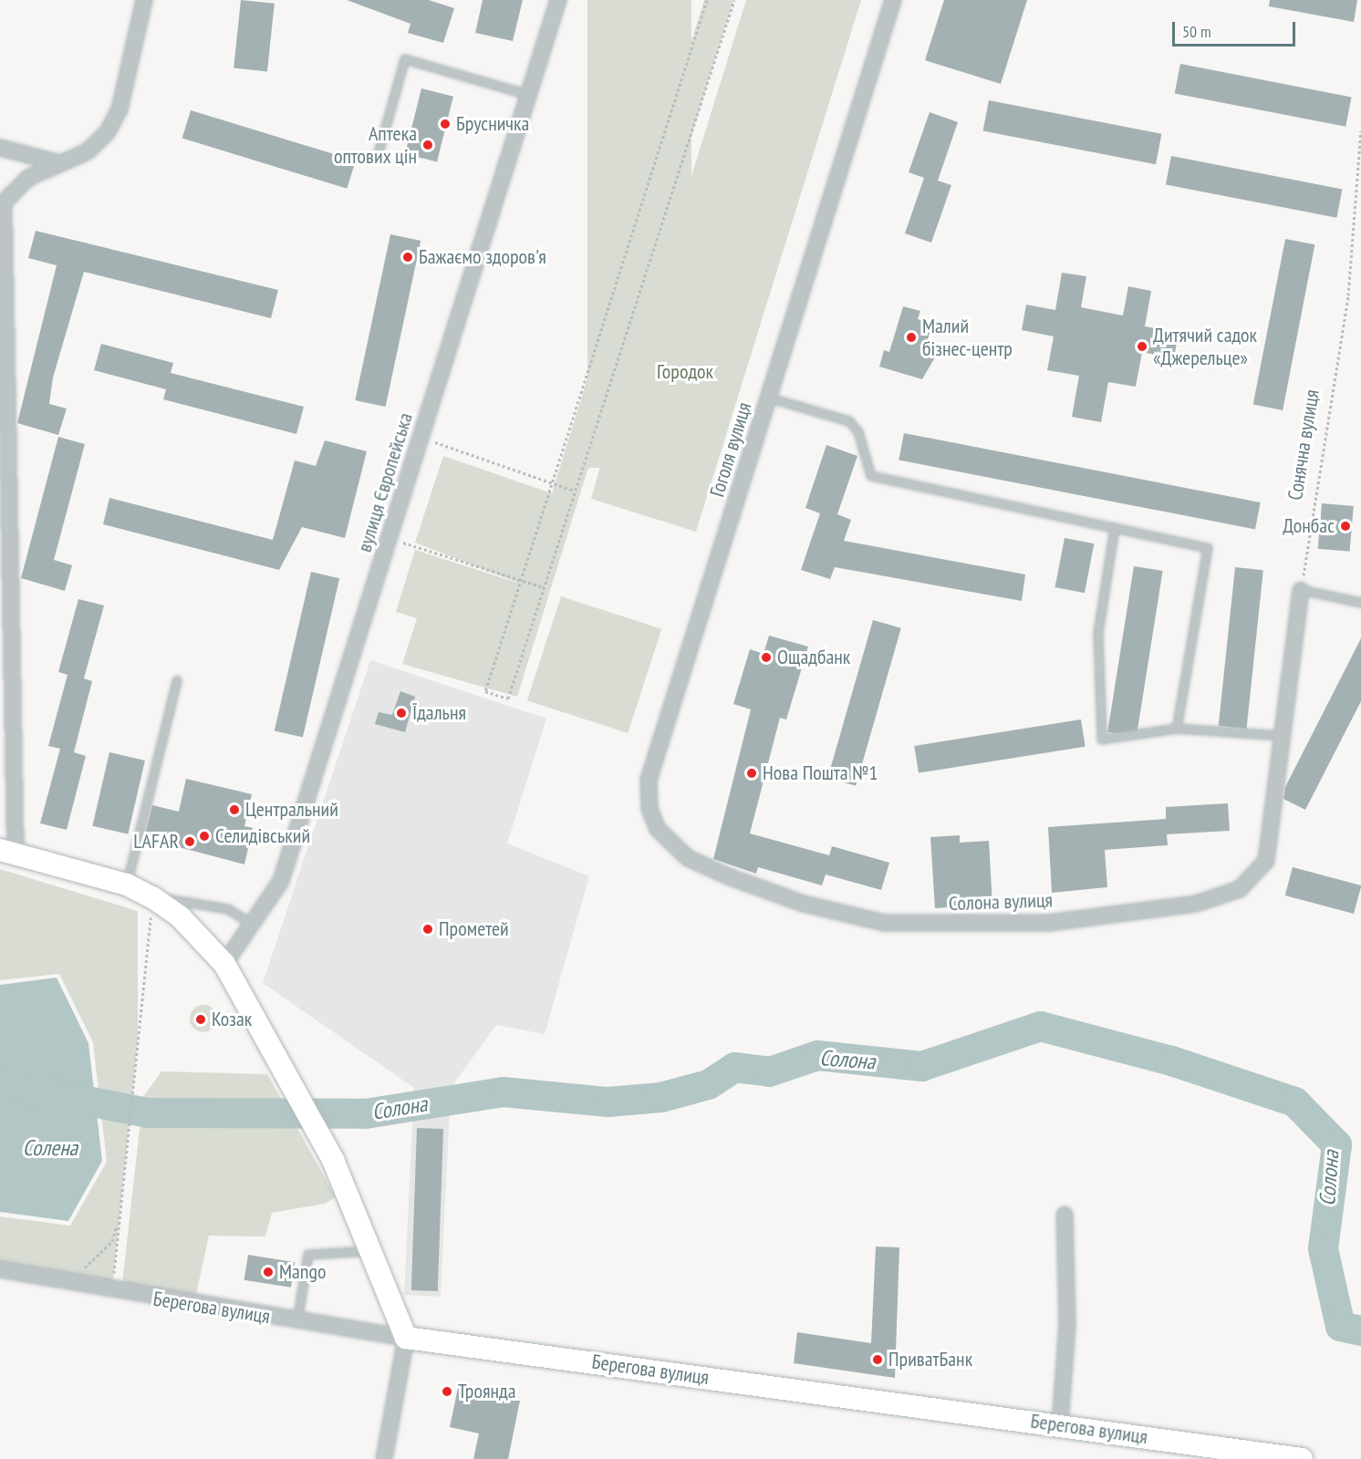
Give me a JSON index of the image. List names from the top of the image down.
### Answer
{
  "streets": {
    "main road": ["Берегова вулиця"],
    "street": ["Гоголя вулиця", "вулиця Європейська", "Солона вулиця"],
    "path": ["Сонячна вулиця"]
  },
  "crossings": [
    ["Гоголя вулиця", "Солона вулиця"]
  ],
  "water": ["Солона", "Солена"],
  "parks": ["Городок"],
  "places": [
    "Брусничка",
    "Аптека оптових цін",
    "Бажаємо здоров'я",
    "Малий бізнес-центр",
    "Дитячий садок «Джерельце»",
    "Донбас",
    "Ощадбанк",
    "Їдальня",
    "Нова Пошта №1",
    "Центральний",
    "Селидівський",
    "LAFAR",
    "Прометей",
    "Козак",
    "Mango",
    "ПриватБанк",
    "Троянда"
  ],
  "scale_bar": "50 m"
}
